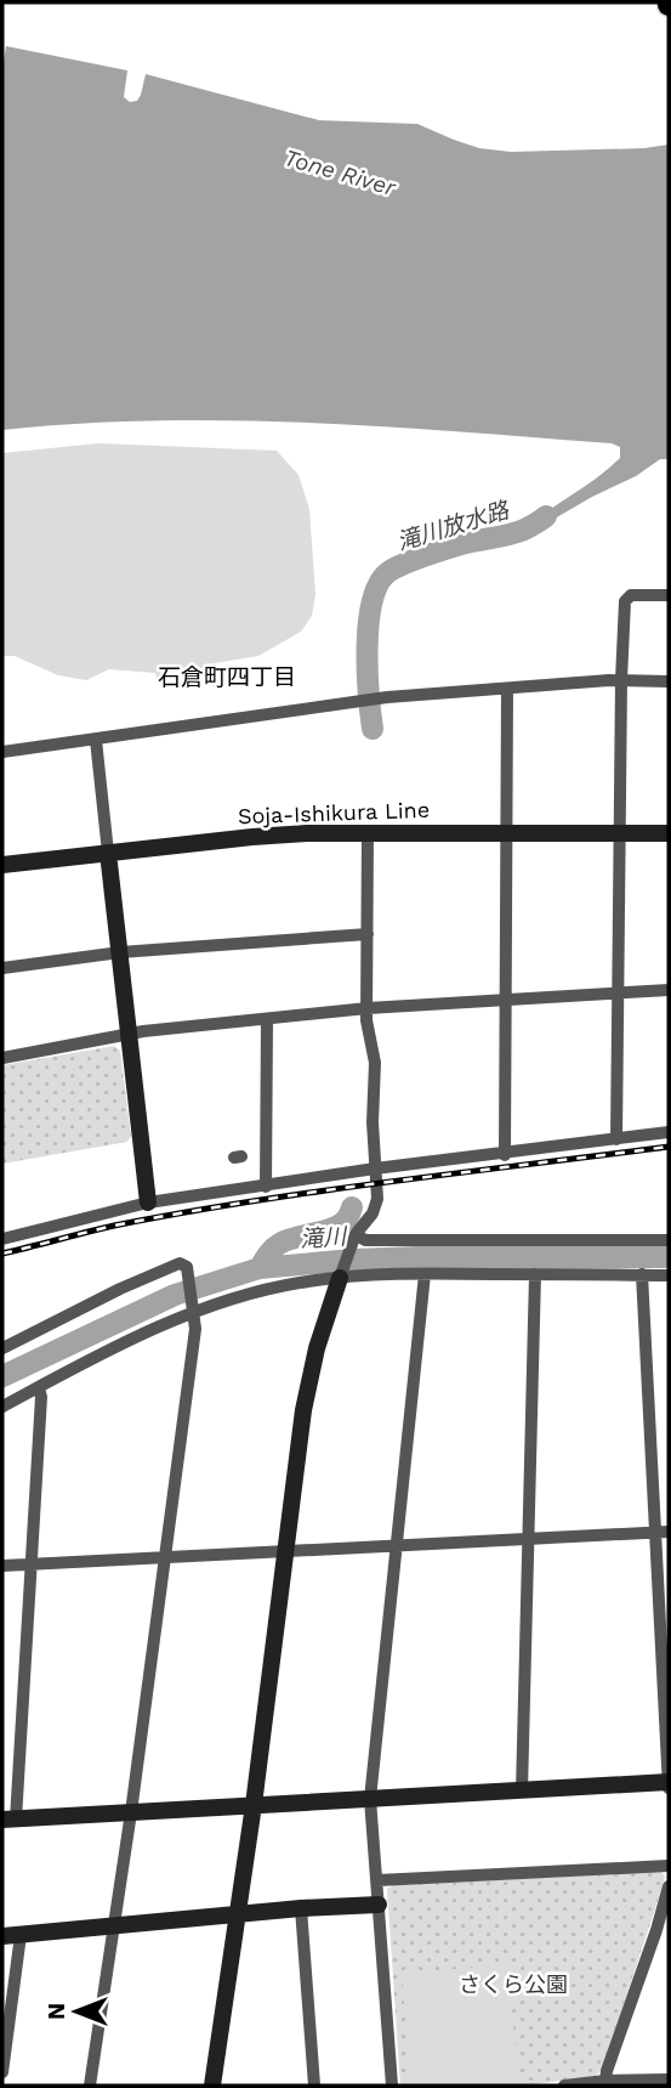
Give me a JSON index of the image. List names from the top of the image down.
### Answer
{
  "streets": {
    "street": ["Soja-Ishikura Line"]
  },
  "districts": ["石倉町四丁目"],
  "water": ["Tone River", "滝川放水路", "滝川"],
  "parks": ["さくら公園"],
  "north": "left"
}
